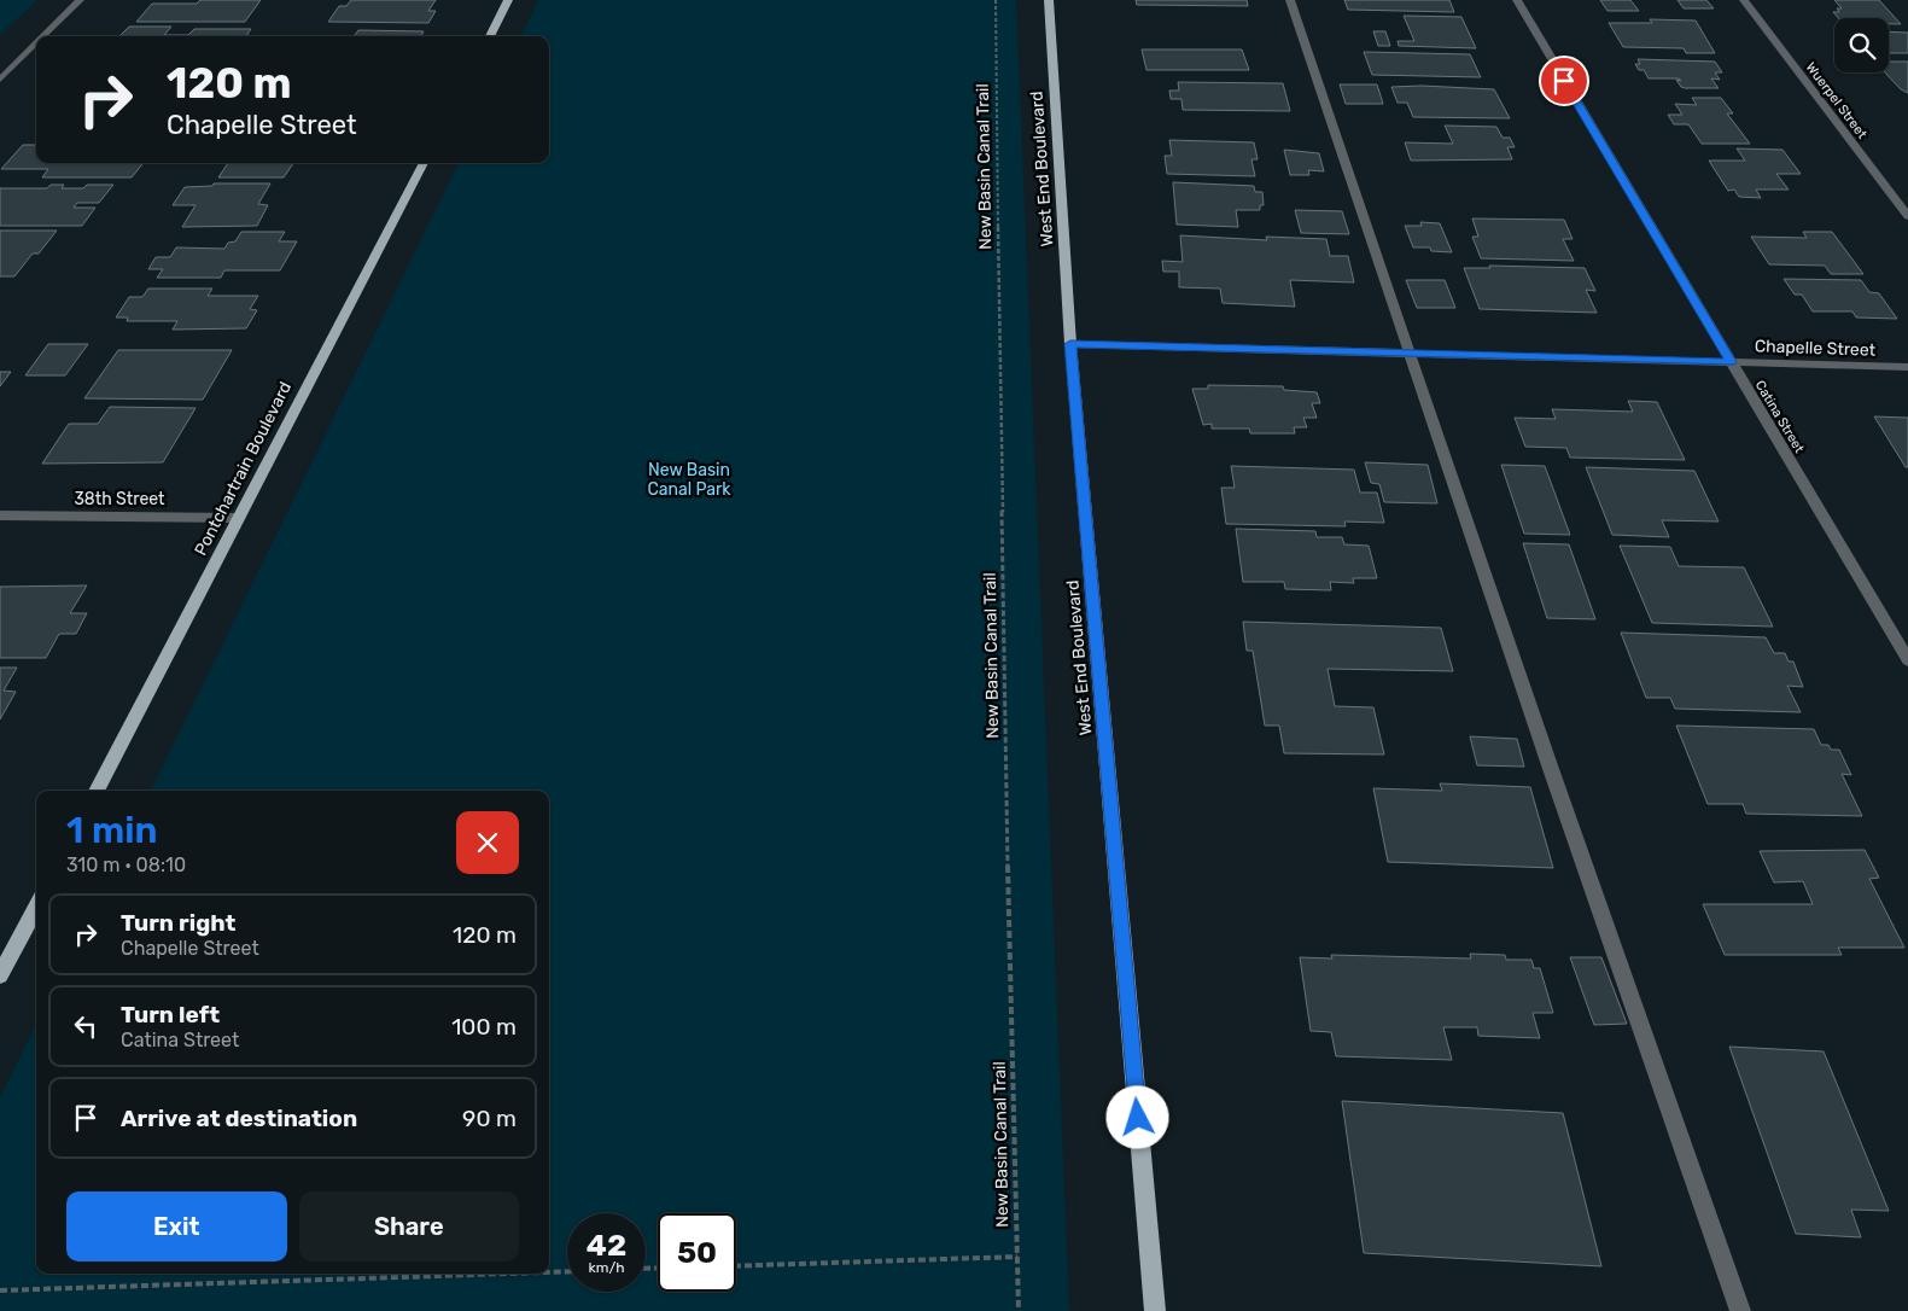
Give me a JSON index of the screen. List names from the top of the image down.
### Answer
{
  "streets": {
    "main road": ["West End Boulevard", "Pontchartrain Boulevard"],
    "street": [
      "Wuerpel Street",
      "Chapelle Street",
      "Catina Street",
      "38th Street"
    ],
    "path": ["New Basin Canal Trail"]
  },
  "crossings": [
    ["West End Boulevard", "Chapelle Street"],
    ["Chapelle Street", "Catina Street"],
    ["Pontchartrain Boulevard", "38th Street"]
  ],
  "parks": ["New Basin Canal Park"],
  "page": {
    "turn": ["120 m", "Chapelle Street"],
    "heading": ["1 min", "310 m · 08:10"],
    "list": [
      {
        "name": "Turn right",
        "note": "Chapelle Street",
        "value": "120 m"
      },
      {
        "name": "Turn left",
        "note": "Catina Street",
        "value": "100 m"
      },
      {
        "name": "Arrive at destination",
        "value": "90 m"
      }
    ],
    "buttons": ["Exit", "Share"],
    "speed": "42 km/h",
    "limit": "50"
  }
}
